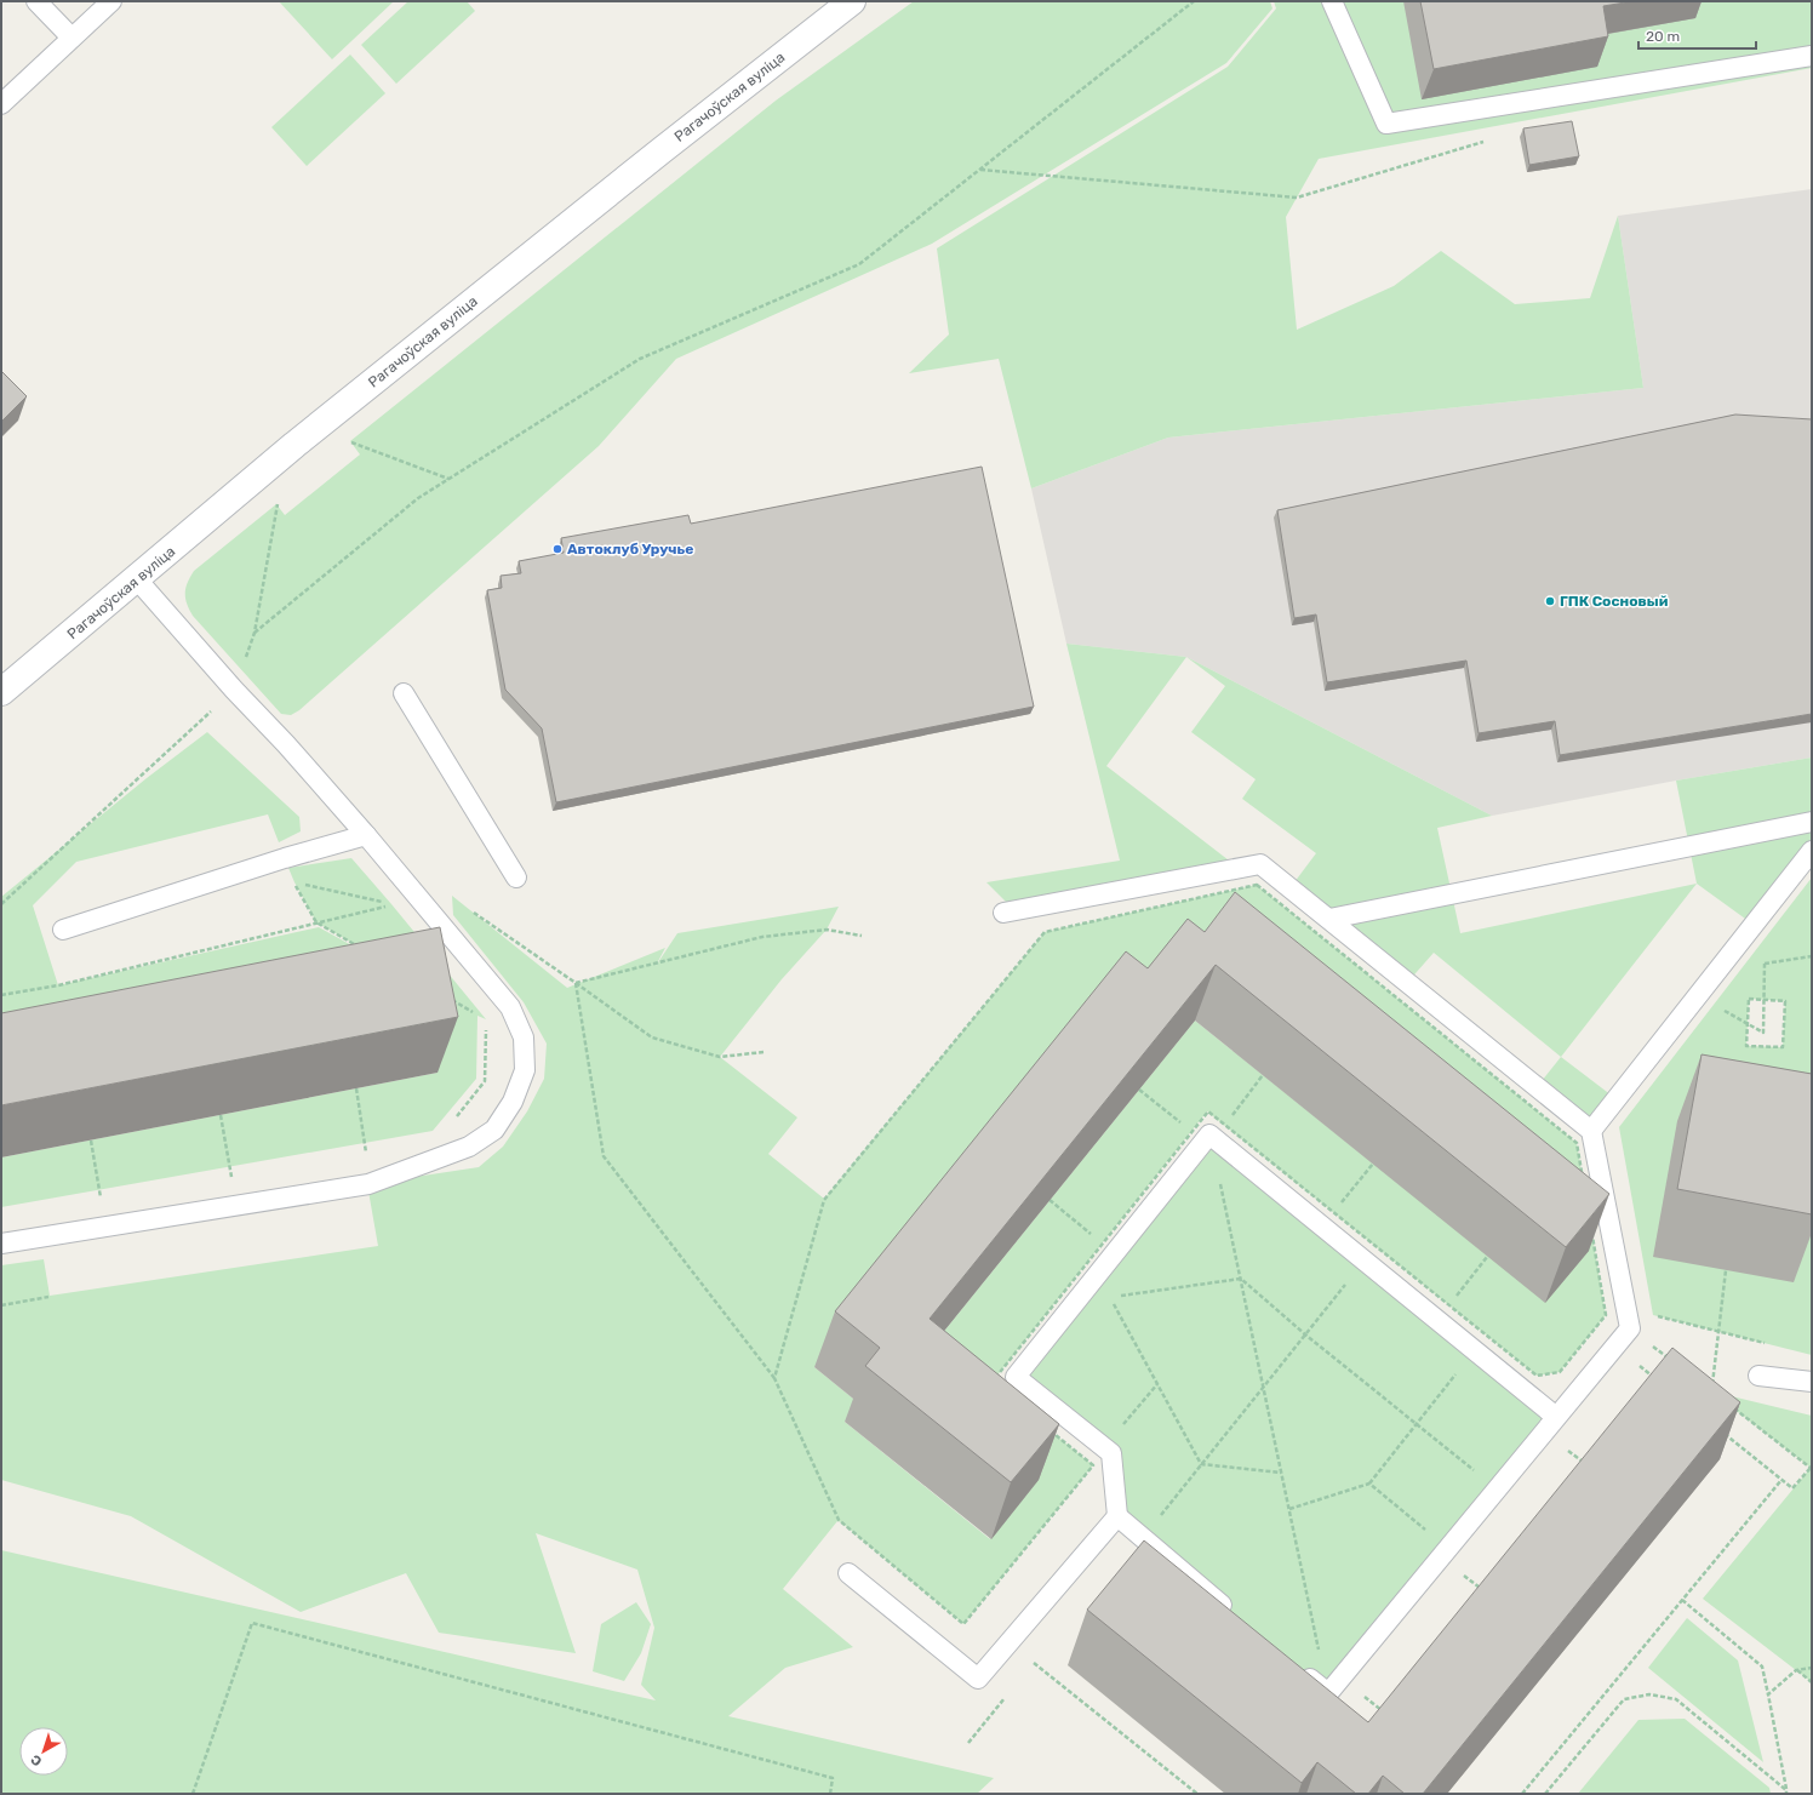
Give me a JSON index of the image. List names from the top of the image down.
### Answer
{
  "streets": {
    "street": ["Рагачоўская вуліца"]
  },
  "places": ["Автоклуб Уручье", "ГПК Сосновый"],
  "scale_bar": "20 m",
  "north": "bottom left"
}
